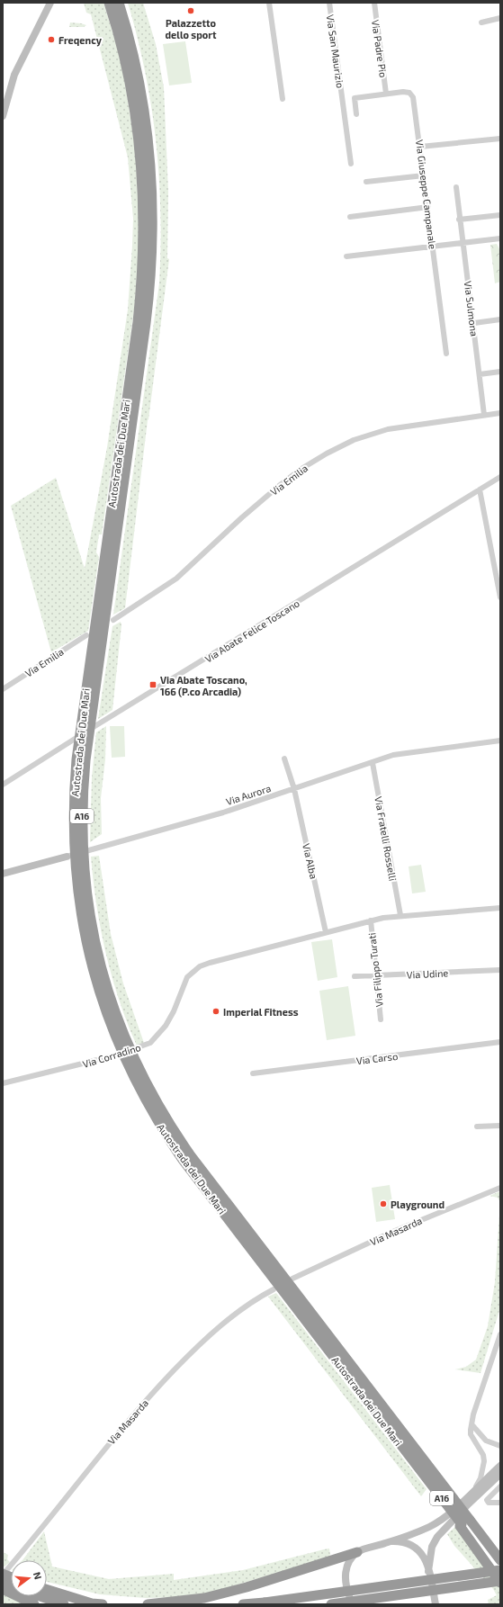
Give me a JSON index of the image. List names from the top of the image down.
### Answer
{
  "streets": {
    "highway": ["Autostrada dei Due Mari", "A16"],
    "street": [
      "Via Padre Pio",
      "Via San Maurizio",
      "Via Giuseppe Campanale",
      "Via Sulmona",
      "Via Emilia",
      "Via Abate Felice Toscano",
      "Via Aurora",
      "Via Fratelli Rosselli",
      "Via Alba",
      "Via Filippo Turati",
      "Via Udine",
      "Via Corradino",
      "Via Carso",
      "Via Masarda"
    ]
  },
  "crossings": [
    ["Via Padre Pio", "Via Giuseppe Campanale"],
    ["Via San Maurizio", "Via Giuseppe Campanale"],
    ["Via Sulmona", "Via Emilia"],
    ["Via Aurora", "Via Fratelli Rosselli"],
    ["Via Aurora", "Via Alba"],
    ["Via Fratelli Rosselli", "Via Corradino"],
    ["Via Alba", "Via Corradino"],
    ["Via Filippo Turati", "Via Udine"],
    ["Via Filippo Turati", "Via Corradino"]
  ],
  "places": {
    "other": [
      "Palazzetto dello sport",
      "Freqency",
      "Imperial Fitness",
      "Playground"
    ],
    "transit": ["Via Abate Toscano, 166 (P.co Arcadia)"]
  },
  "north": "right"
}
